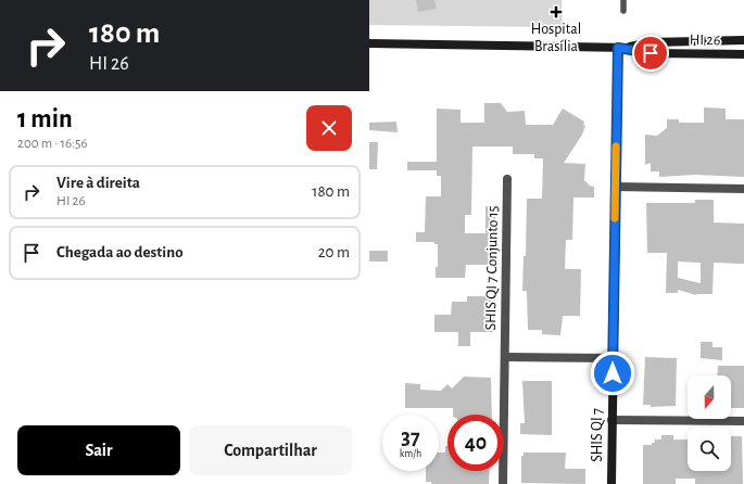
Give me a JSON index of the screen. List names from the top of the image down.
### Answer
{
  "streets": {
    "street": ["HI 26", "SHIS QI 7 Conjunto 15", "SHIS QI 7"]
  },
  "crossings": [
    ["HI 26", "SHIS QI 7"]
  ],
  "places": {
    "health": ["Hospital Brasília"]
  },
  "north": "bottom",
  "page": {
    "turn": ["180 m", "HI 26"],
    "heading": ["1 min", "200 m · 16:56"],
    "list": [
      {
        "name": "Vire à direita",
        "note": "HI 26",
        "value": "180 m"
      },
      {
        "name": "Chegada ao destino",
        "value": "20 m"
      }
    ],
    "speed": "37 km/h",
    "limit": "40",
    "buttons": ["Sair", "Compartilhar"]
  }
}
